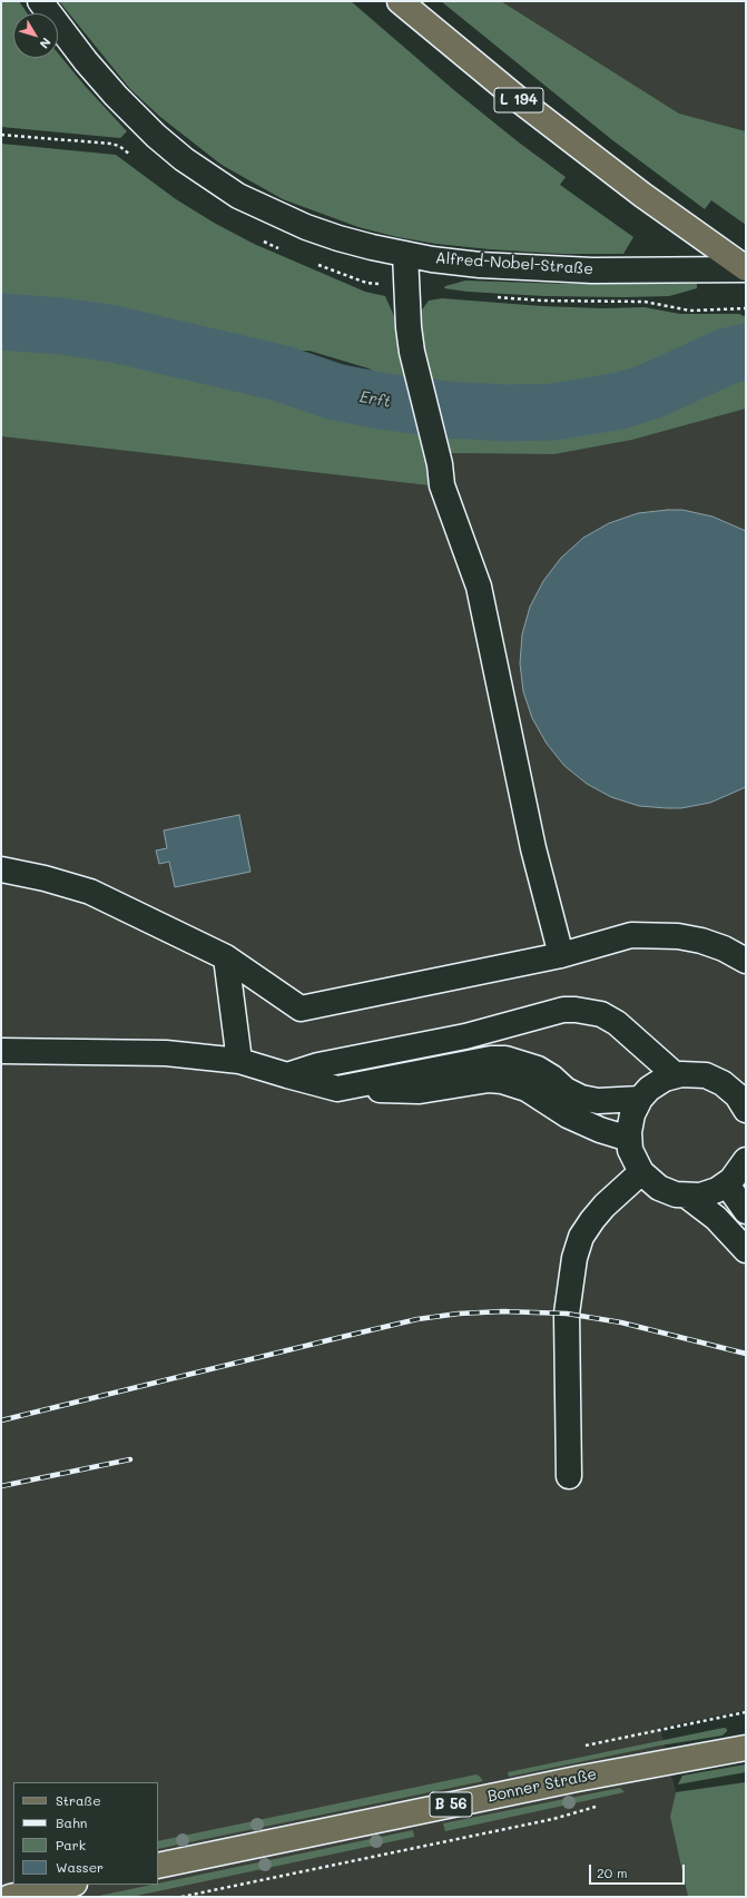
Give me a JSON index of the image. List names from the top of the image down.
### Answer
{
  "streets": {
    "main road": ["L 194", "Bonner Straße", "B 56"],
    "street": ["Alfred-Nobel-Straße"]
  },
  "crossings": [
    ["L 194", "Alfred-Nobel-Straße"]
  ],
  "water": ["Erft"],
  "legend": [
    "Straße",
    "Bahn",
    "Park",
    "Wasser"
  ],
  "scale_bar": "20 m",
  "north": "bottom right"
}
